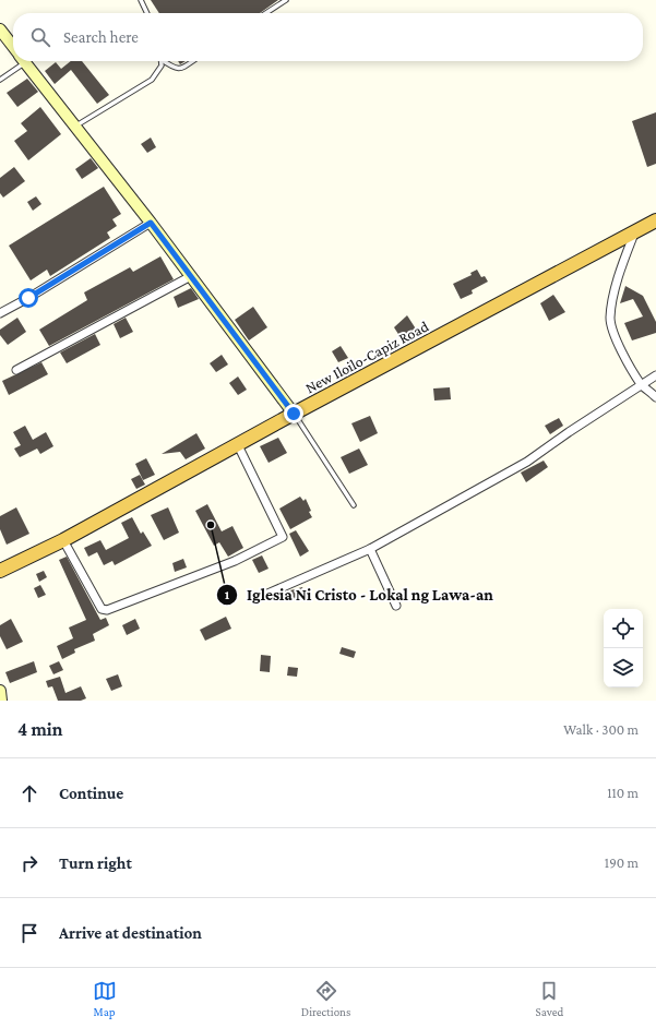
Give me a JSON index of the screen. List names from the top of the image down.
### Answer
{
  "streets": {
    "highway": ["New Iloilo-Capiz Road"]
  },
  "places": ["Iglesia Ni Cristo - Lokal ng Lawa-an"],
  "page": {
    "search": "Search here",
    "heading": ["4 min", "Walk · 300 m"],
    "list": [
      ["Continue", "110 m"],
      ["Turn right", "190 m"],
      "Arrive at destination"
    ],
    "nav": ["Map", "Directions", "Saved"]
  }
}
